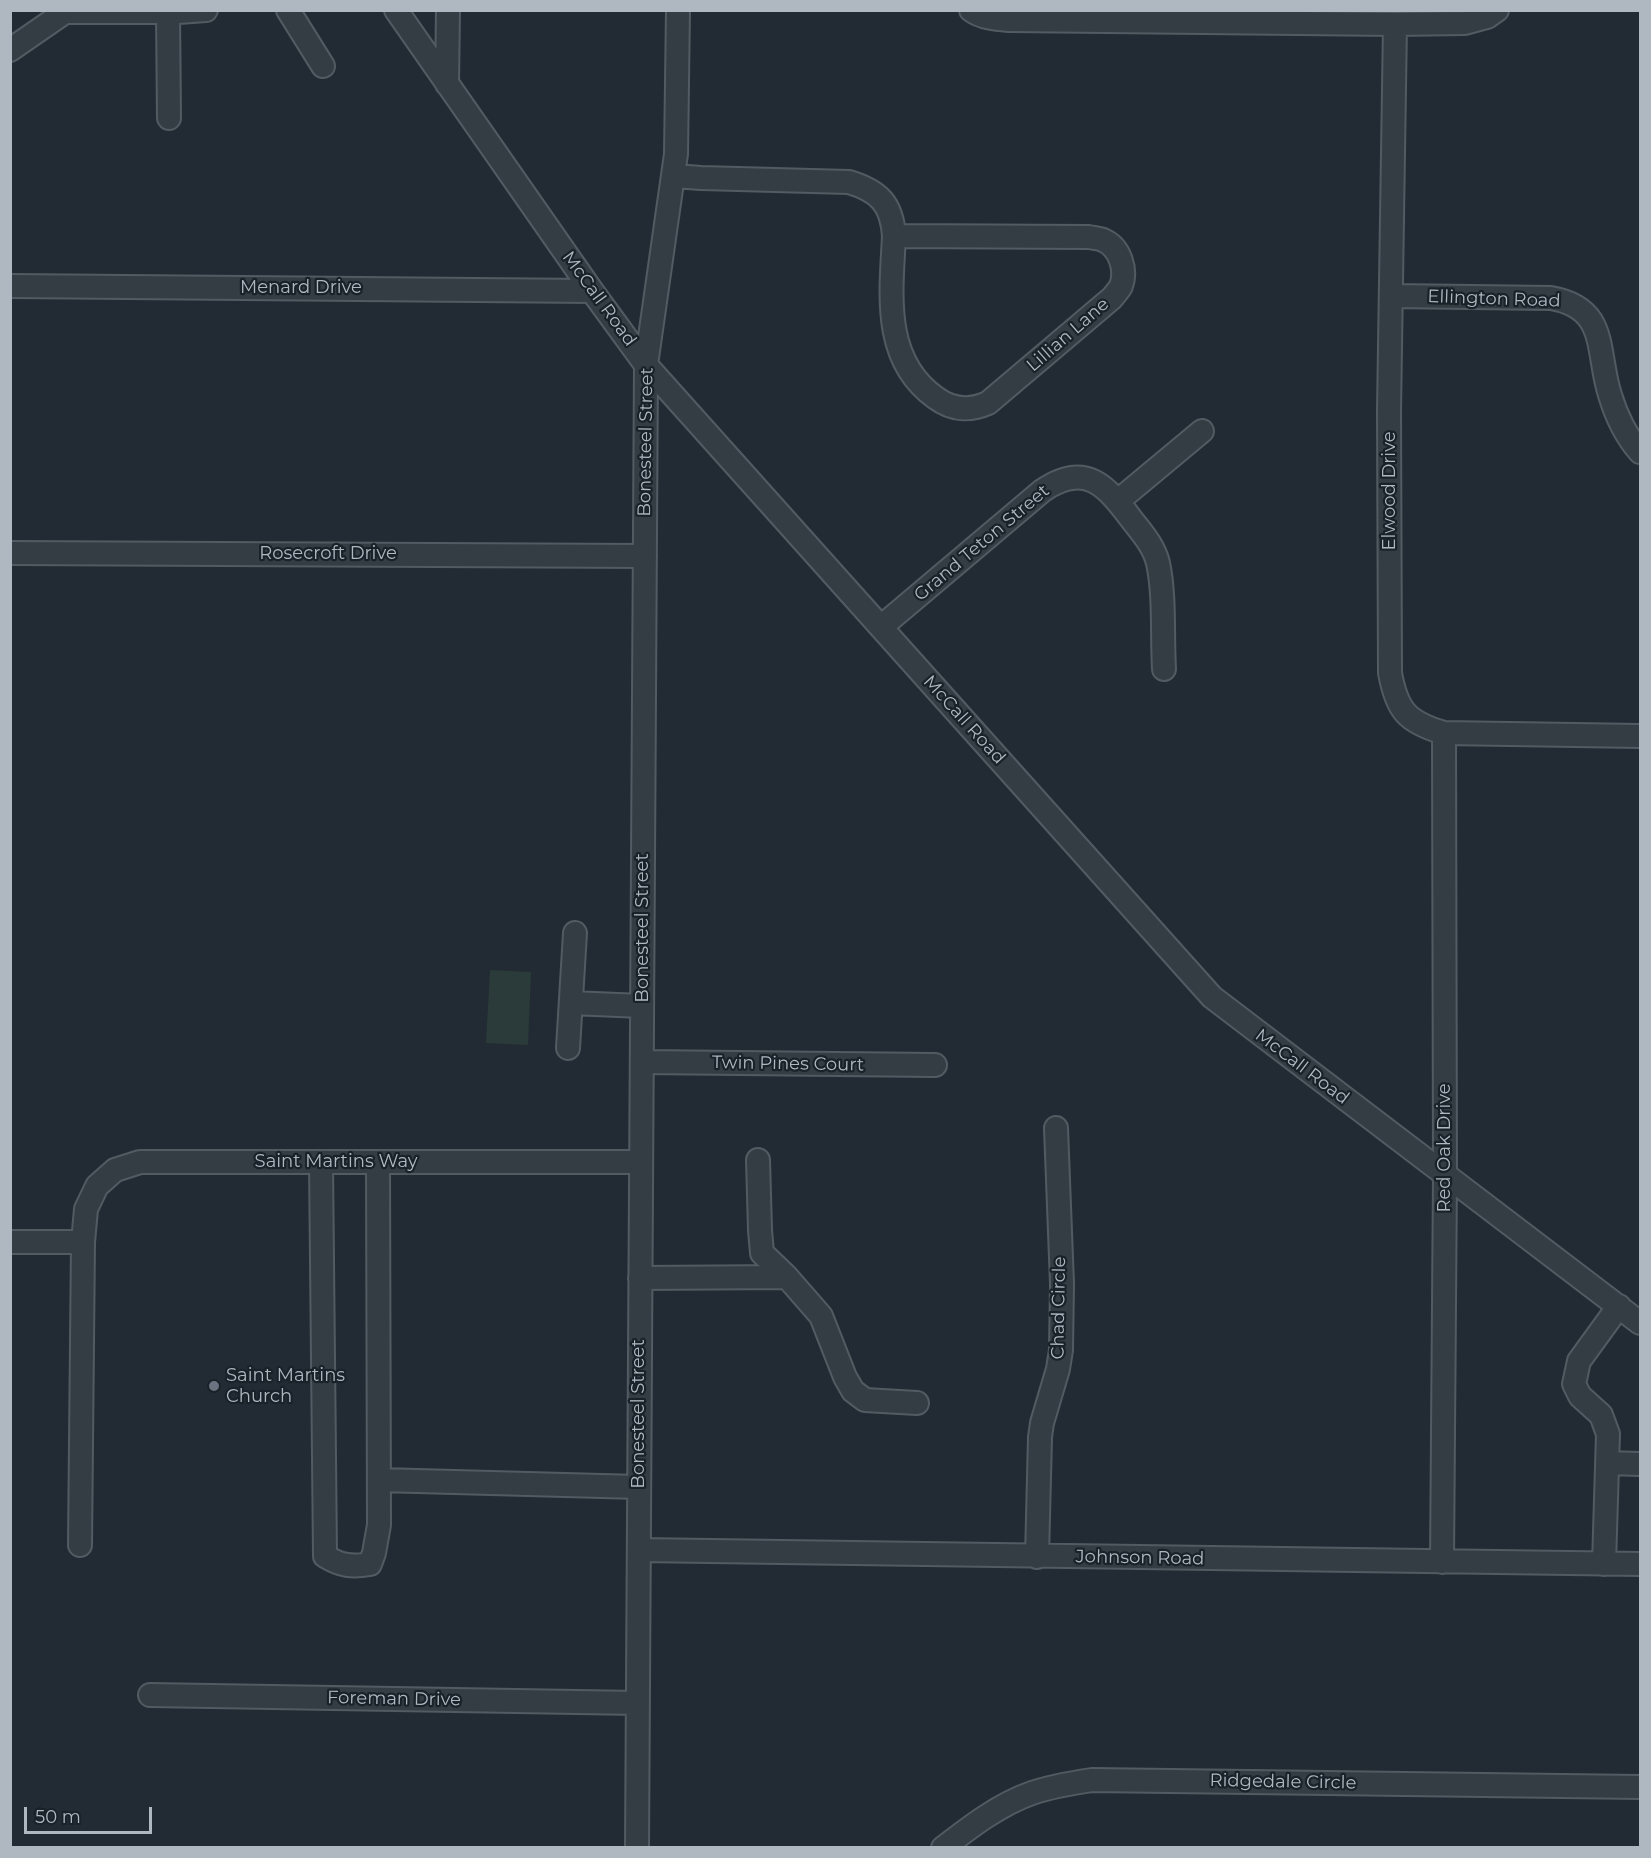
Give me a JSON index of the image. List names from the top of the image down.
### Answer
{
  "streets": {
    "street": [
      "Menard Drive",
      "McCall Road",
      "Ellington Road",
      "Lillian Lane",
      "Bonesteel Street",
      "Elwood Drive",
      "Grand Teton Street",
      "Rosecroft Drive",
      "Twin Pines Court",
      "Red Oak Drive",
      "Saint Martins Way",
      "Chad Circle",
      "Johnson Road",
      "Foreman Drive",
      "Ridgedale Circle"
    ]
  },
  "crossings": [
    ["Menard Drive", "McCall Road"],
    ["McCall Road", "Bonesteel Street"],
    ["McCall Road", "Grand Teton Street"],
    ["McCall Road", "Red Oak Drive"],
    ["Ellington Road", "Elwood Drive"],
    ["Lillian Lane", "Bonesteel Street"],
    ["Bonesteel Street", "Rosecroft Drive"],
    ["Bonesteel Street", "Twin Pines Court"],
    ["Bonesteel Street", "Saint Martins Way"],
    ["Bonesteel Street", "Johnson Road"],
    ["Bonesteel Street", "Foreman Drive"],
    ["Elwood Drive", "Red Oak Drive"],
    ["Red Oak Drive", "Johnson Road"],
    ["Chad Circle", "Johnson Road"]
  ],
  "places": ["Saint Martins Church"],
  "scale_bar": "50 m"
}
